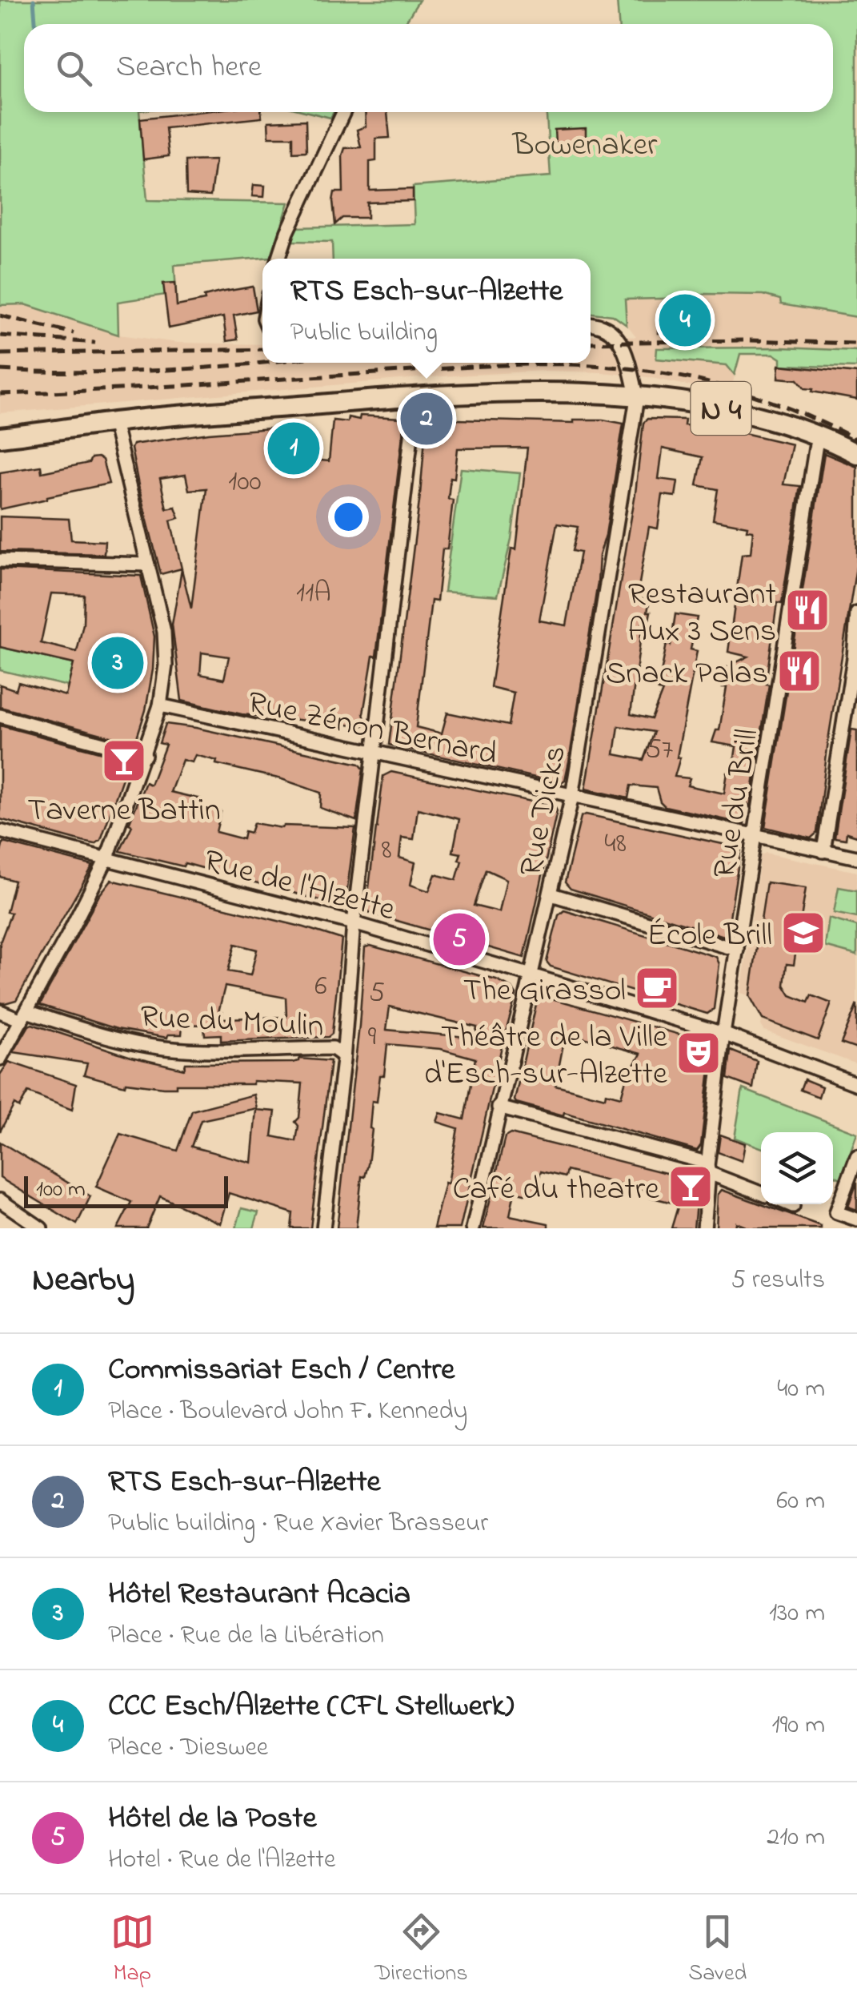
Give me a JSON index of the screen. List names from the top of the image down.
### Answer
{
  "streets": {
    "main road": ["N 4"],
    "street": [
      "Rue Zénon Bernard",
      "Rue du Brill",
      "Rue Dicks",
      "Rue de l'Alzette",
      "Rue du Moulin"
    ]
  },
  "crossings": [
    ["N 4", "Rue du Brill"],
    ["N 4", "Rue Dicks"],
    ["Rue Zénon Bernard", "Rue du Brill"],
    ["Rue Zénon Bernard", "Rue Dicks"],
    ["Rue du Brill", "Rue de l'Alzette"],
    ["Rue Dicks", "Rue de l'Alzette"]
  ],
  "parks": ["Bowenaker"],
  "places": {
    "restaurant": ["Restaurant Aux 3 Sens", "Snack Palas"],
    "bar": ["Taverne Battin", "Café du theatre"],
    "school or university": ["École Brill"],
    "cafe": ["The Girassol"],
    "theatre": ["Théâtre de la Ville d'Esch-sur-Alzette"]
  },
  "house_numbers": [
    "100",
    "11A",
    "57",
    "48",
    "8",
    "6",
    "5",
    "9"
  ],
  "scale_bar": "100 m",
  "page": {
    "search": "Search here",
    "popup": ["RTS Esch-sur-Alzette", "Public building"],
    "pins": [
      "4",
      "2",
      "1",
      "3",
      "5"
    ],
    "scale": "100 m",
    "heading": ["Nearby", "5 results"],
    "list": [
      {
        "mark": "1",
        "name": "Commissariat Esch / Centre",
        "note": "Place · Boulevard John F. Kennedy",
        "value": "40 m"
      },
      {
        "mark": "2",
        "name": "RTS Esch-sur-Alzette",
        "note": "Public building · Rue Xavier Brasseur",
        "value": "60 m"
      },
      {
        "mark": "3",
        "name": "Hôtel Restaurant Acacia",
        "note": "Place · Rue de la Libération",
        "value": "130 m"
      },
      {
        "mark": "4",
        "name": "CCC Esch/Alzette (CFL Stellwerk)",
        "note": "Place · Dieswee",
        "value": "190 m"
      },
      {
        "mark": "5",
        "name": "Hôtel de la Poste",
        "note": "Hotel · Rue de l'Alzette",
        "value": "210 m"
      }
    ],
    "nav": ["Map", "Directions", "Saved"]
  }
}
